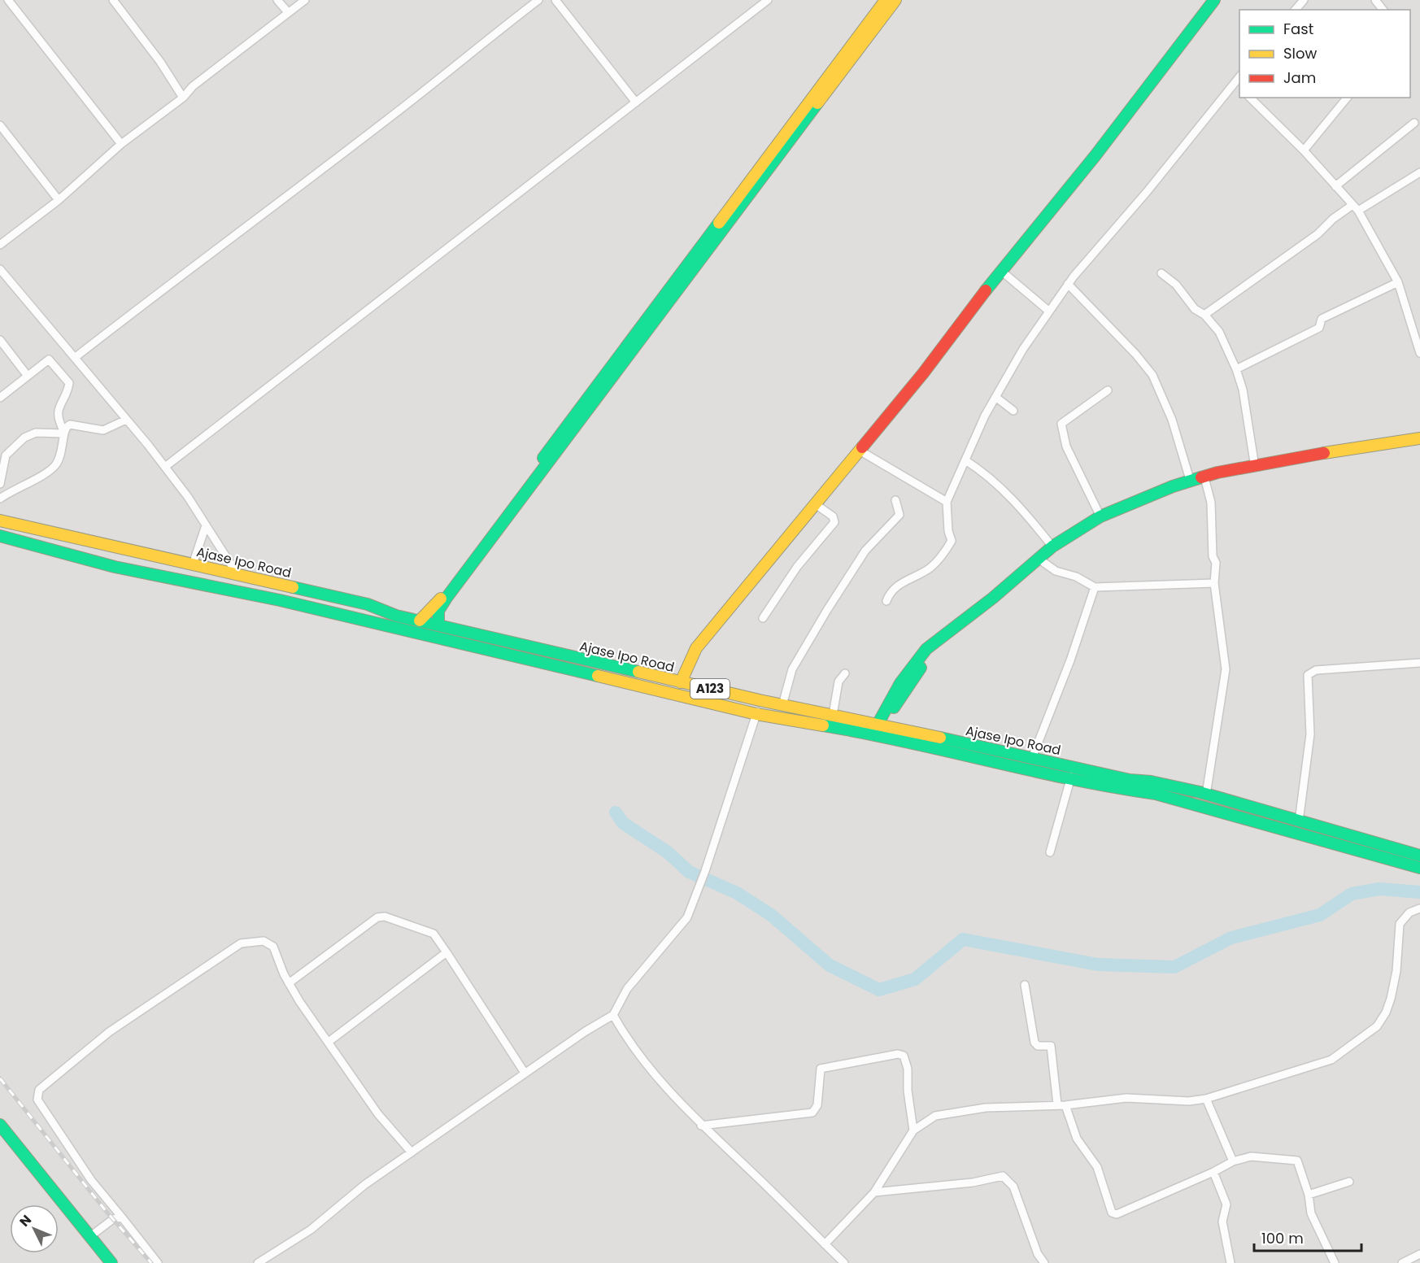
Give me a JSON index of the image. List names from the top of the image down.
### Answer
{
  "streets": {
    "main road": ["Ajase Ipo Road", "A123"]
  },
  "legend": ["Fast", "Slow", "Jam"],
  "scale_bar": "100 m",
  "north": "top left"
}
